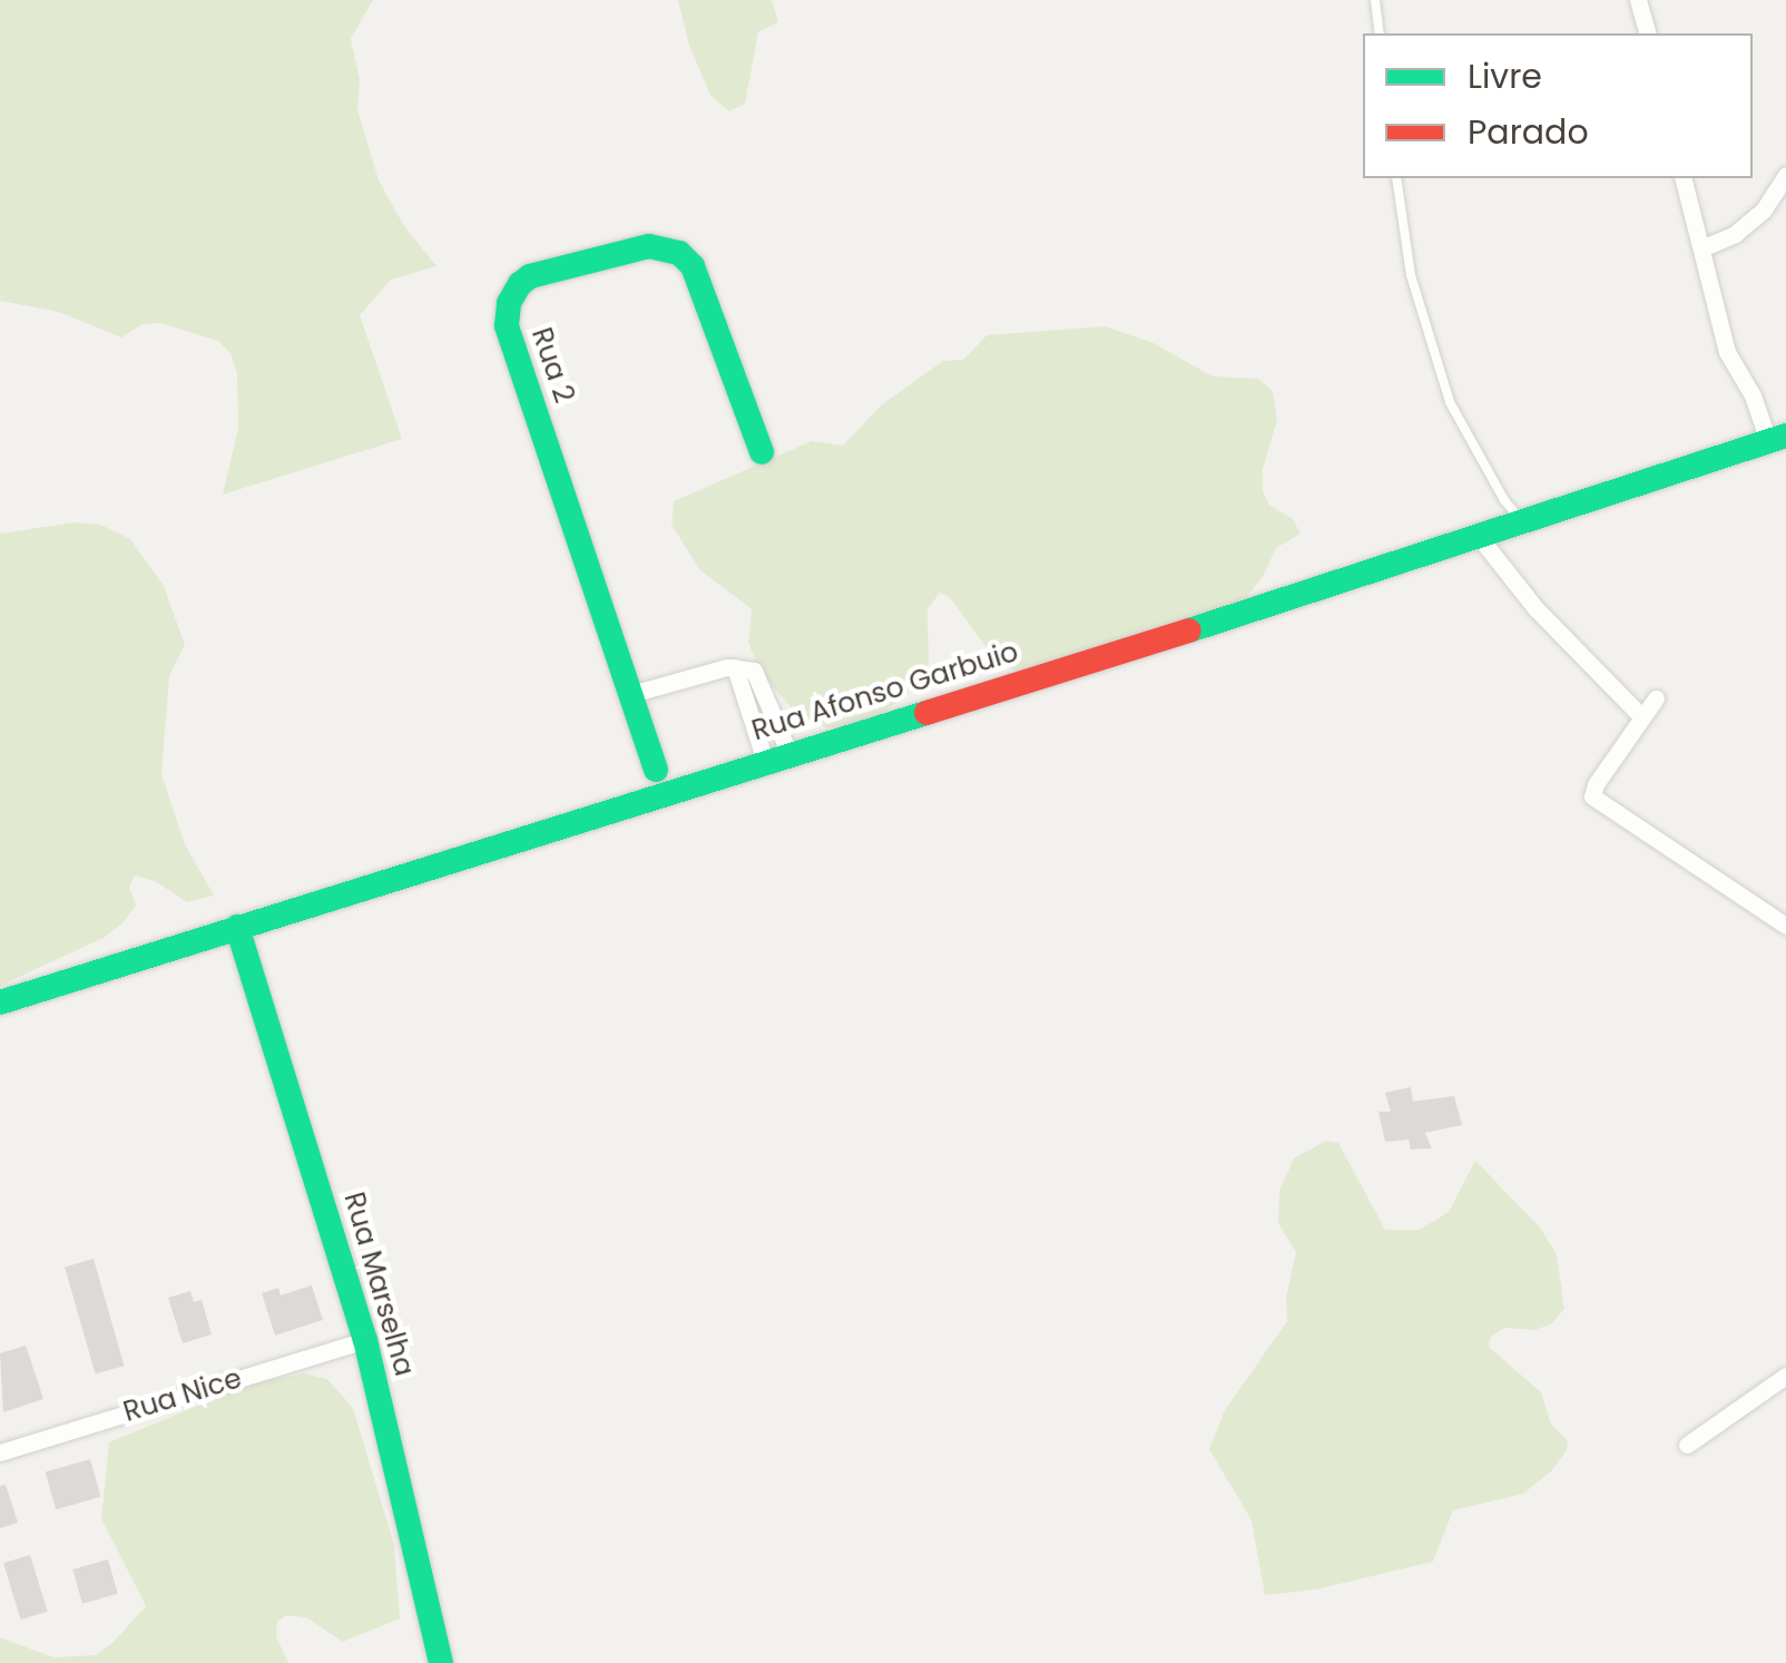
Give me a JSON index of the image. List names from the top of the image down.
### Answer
{
  "streets": {
    "street": [
      "Rua 2",
      "Rua Afonso Garbuio",
      "Rua Marselha",
      "Rua Nice"
    ]
  },
  "crossings": [
    ["Rua Afonso Garbuio", "Rua Marselha"],
    ["Rua Marselha", "Rua Nice"]
  ],
  "legend": ["Livre", "Parado"]
}
